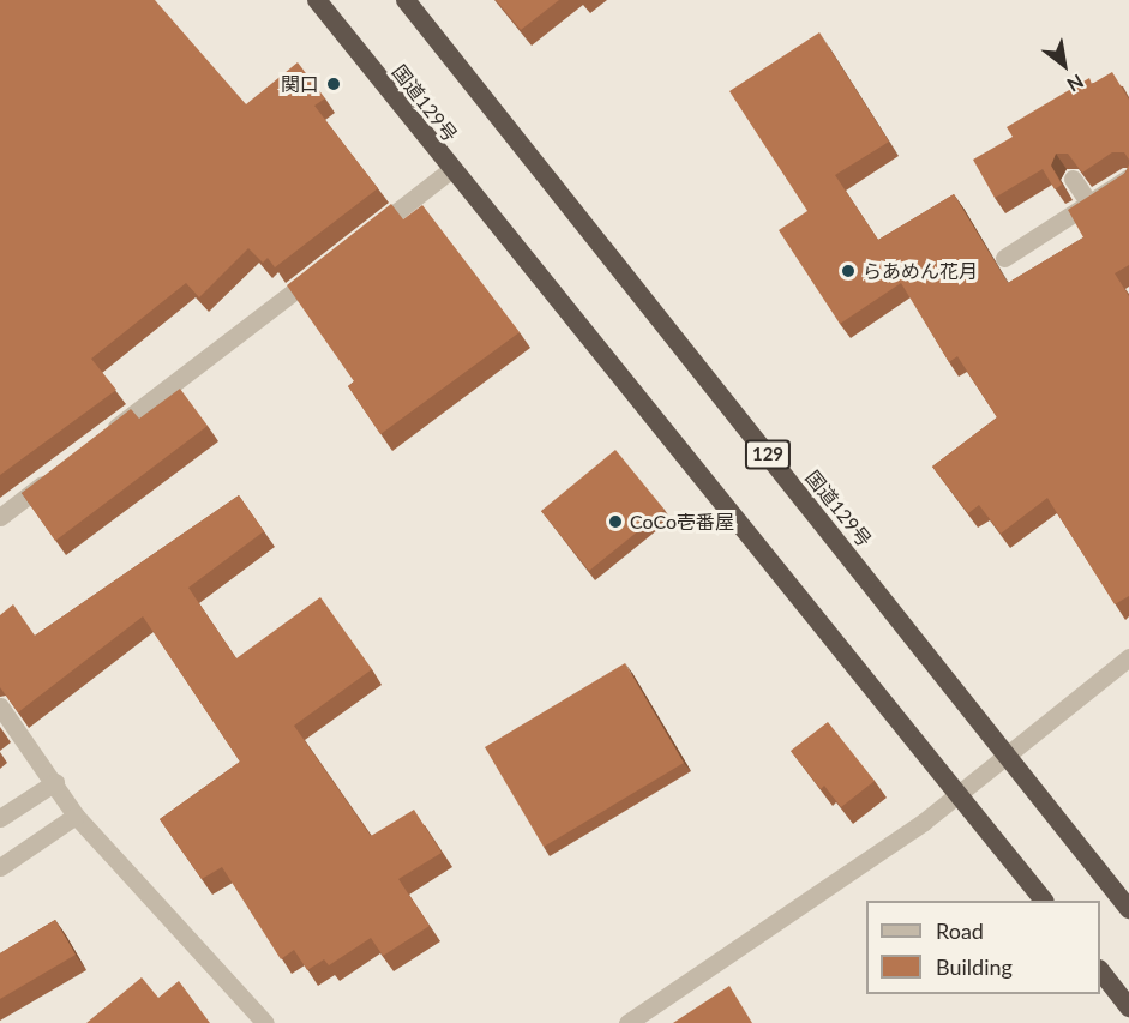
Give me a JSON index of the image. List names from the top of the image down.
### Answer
{
  "streets": {
    "highway": ["国道129号", "129"]
  },
  "places": ["関口", "らあめん花月", "CoCo壱番屋"],
  "legend": ["Road", "Building"],
  "north": "bottom right"
}
